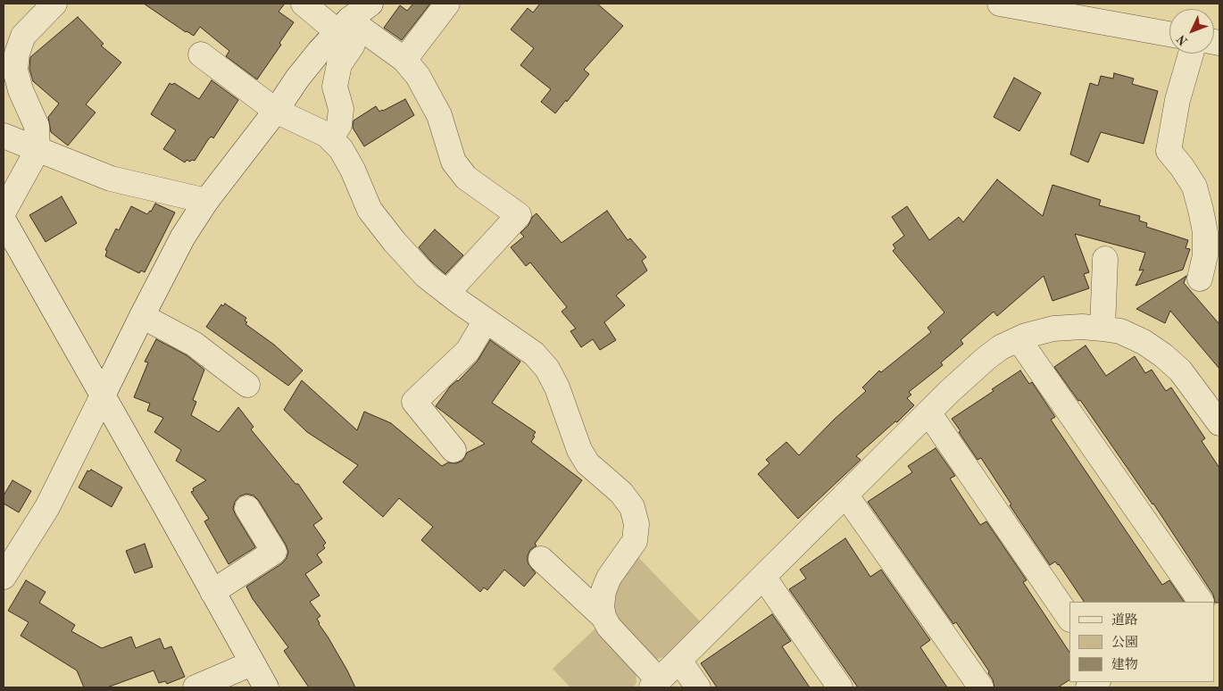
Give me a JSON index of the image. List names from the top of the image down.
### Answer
{
  "legend": ["道路", "公園", "建物"],
  "north": "bottom left"
}
